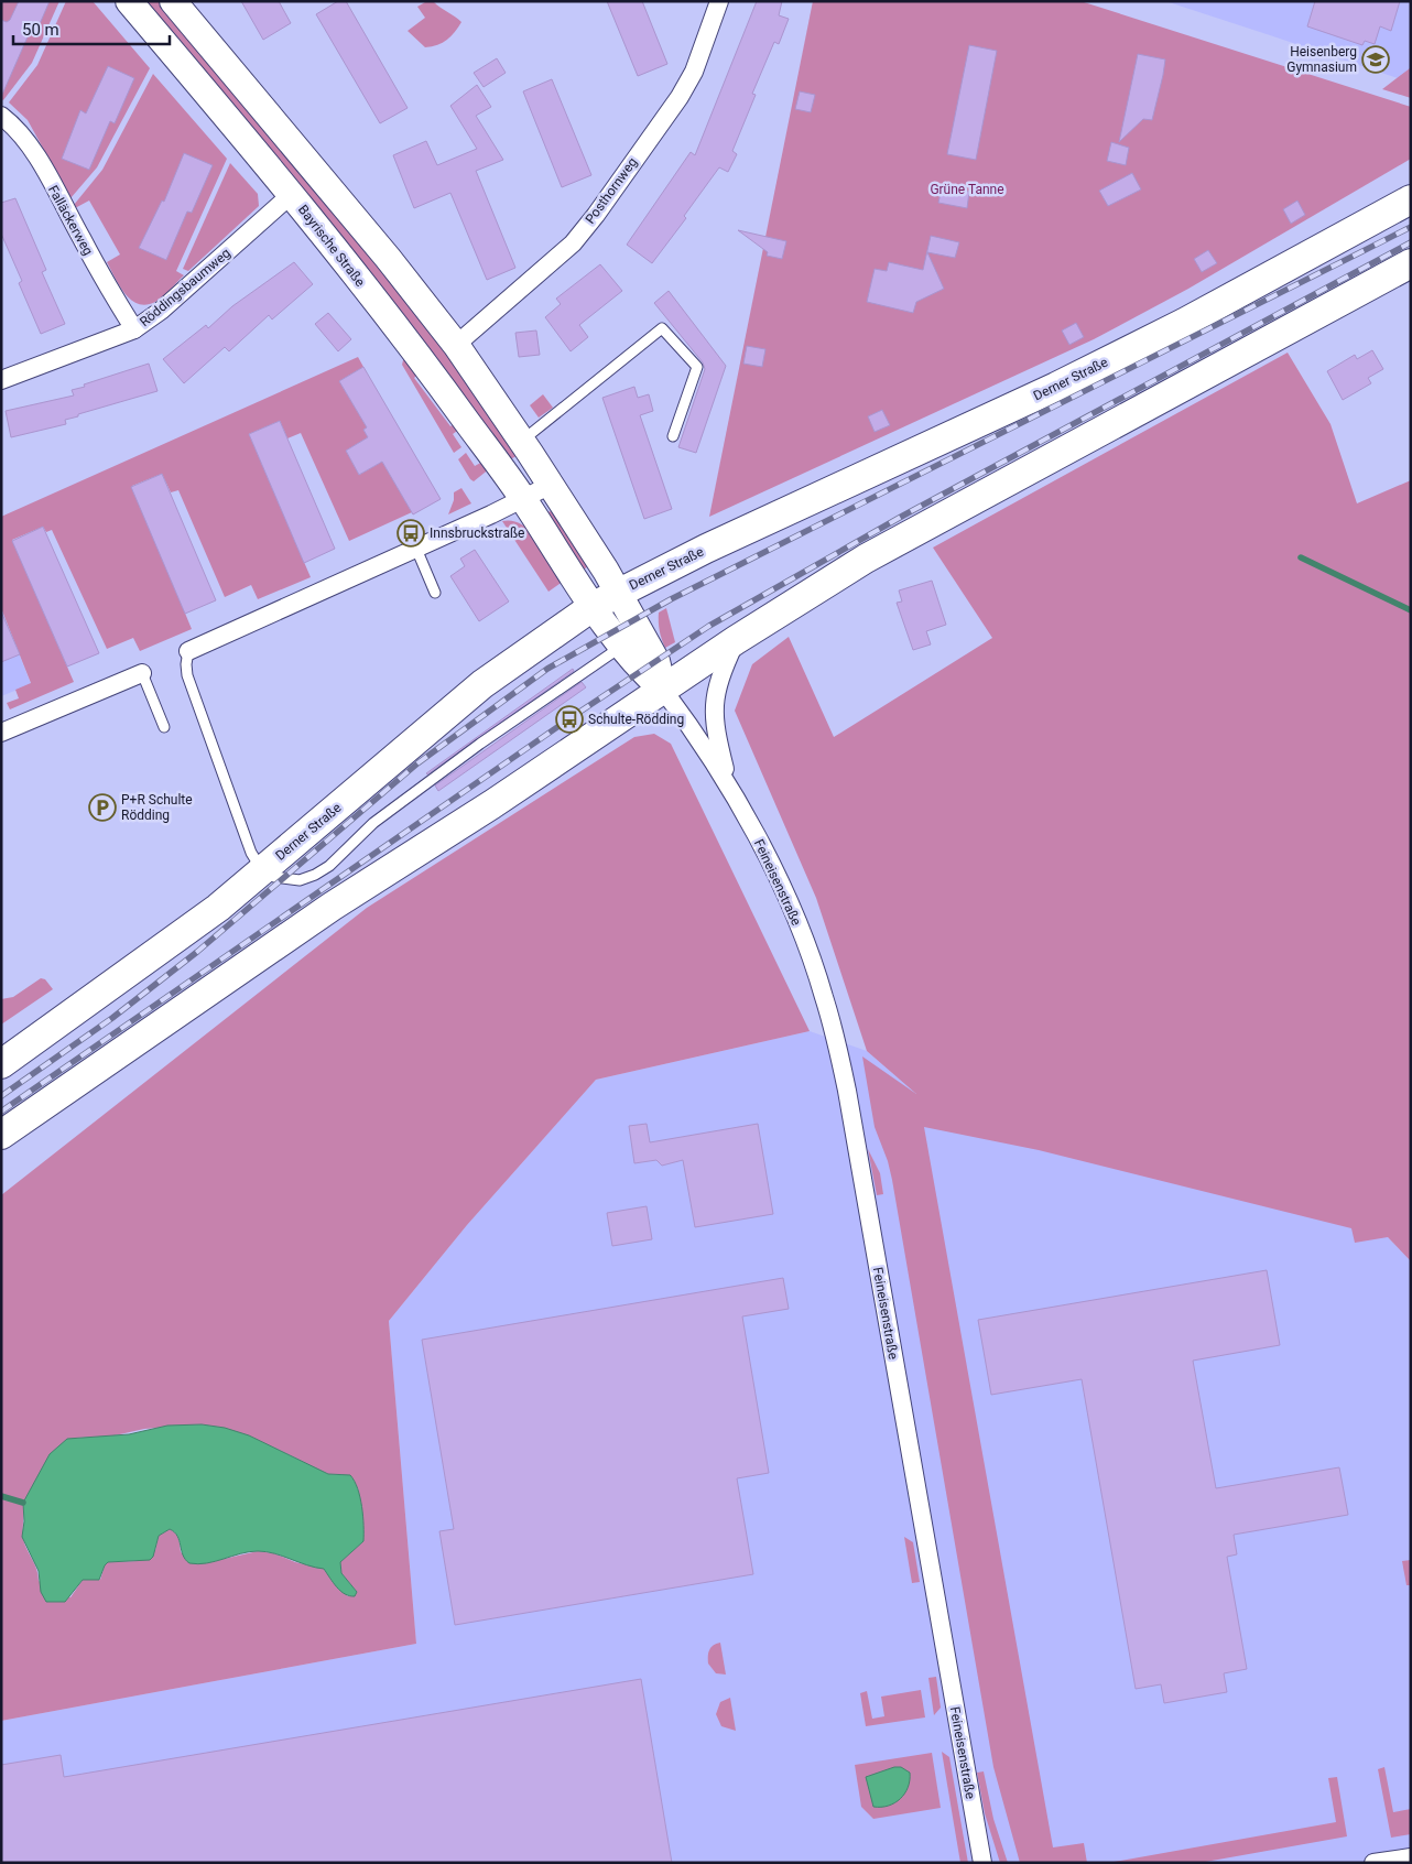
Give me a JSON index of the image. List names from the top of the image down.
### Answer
{
  "streets": {
    "main road": ["Derner Straße"],
    "street": [
      "Posthornweg",
      "Falläckerweg",
      "Bayrische Straße",
      "Röddingsbaumweg",
      "Feineisenstraße"
    ]
  },
  "crossings": [
    ["Posthornweg", "Bayrische Straße"],
    ["Falläckerweg", "Röddingsbaumweg"],
    ["Bayrische Straße", "Röddingsbaumweg"],
    ["Bayrische Straße", "Derner Straße"],
    ["Bayrische Straße", "Feineisenstraße"]
  ],
  "parks": ["Grüne Tanne"],
  "places": {
    "school or university": ["Heisenberg Gymnasium"],
    "bus stop": ["Innsbruckstraße", "Schulte-Rödding"],
    "parking": ["P+R Schulte Rödding"]
  },
  "scale_bar": "50 m"
}
